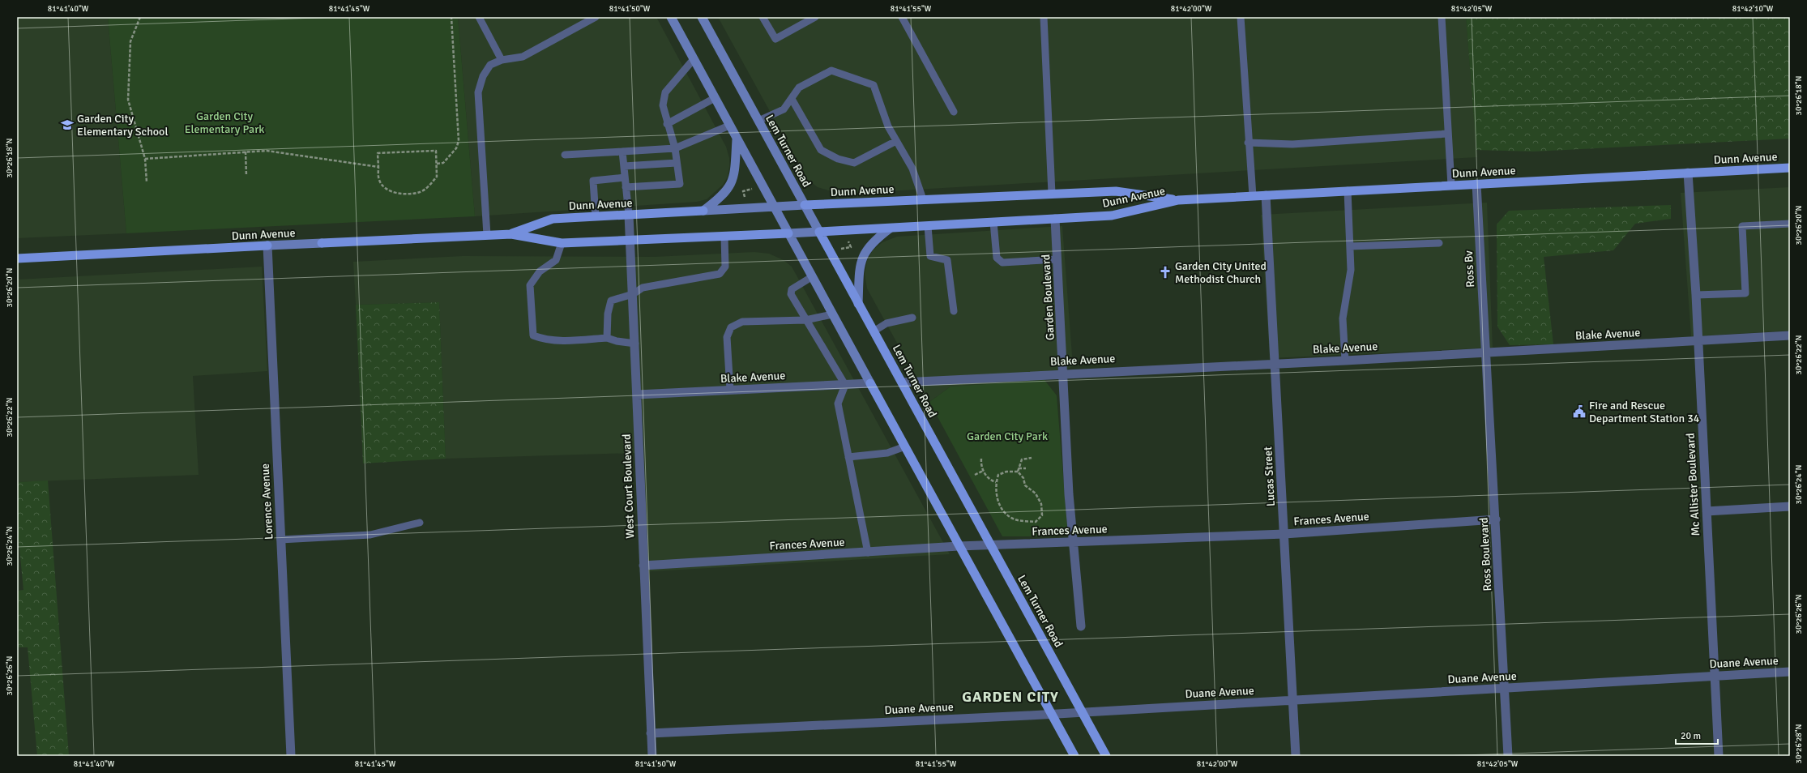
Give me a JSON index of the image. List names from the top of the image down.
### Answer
{
  "streets": {
    "main road": ["Lem Turner Road", "Dunn Avenue"],
    "street": [
      "Ross Bv",
      "Garden Boulevard",
      "Blake Avenue",
      "Lucas Street",
      "Mc Allister Boulevard",
      "West Court Boulevard",
      "Lorence Avenue",
      "Frances Avenue",
      "Ross Boulevard",
      "Duane Avenue"
    ]
  },
  "crossings": [
    ["Lem Turner Road", "Dunn Avenue"],
    ["Lem Turner Road", "Blake Avenue"],
    ["Lem Turner Road", "Frances Avenue"],
    ["Lem Turner Road", "Duane Avenue"],
    ["Dunn Avenue", "Ross Bv"],
    ["Dunn Avenue", "Garden Boulevard"],
    ["Dunn Avenue", "Lucas Street"],
    ["Dunn Avenue", "Mc Allister Boulevard"],
    ["Dunn Avenue", "West Court Boulevard"],
    ["Dunn Avenue", "Lorence Avenue"],
    ["Ross Bv", "Blake Avenue"],
    ["Ross Bv", "Ross Boulevard"],
    ["Garden Boulevard", "Blake Avenue"],
    ["Garden Boulevard", "Frances Avenue"],
    ["Blake Avenue", "Lucas Street"],
    ["Blake Avenue", "Mc Allister Boulevard"],
    ["Blake Avenue", "West Court Boulevard"],
    ["Blake Avenue", "Ross Boulevard"],
    ["Lucas Street", "Frances Avenue"],
    ["Lucas Street", "Duane Avenue"],
    ["Mc Allister Boulevard", "Duane Avenue"],
    ["West Court Boulevard", "Frances Avenue"],
    ["West Court Boulevard", "Duane Avenue"],
    ["Frances Avenue", "Ross Boulevard"],
    ["Ross Boulevard", "Duane Avenue"]
  ],
  "districts": ["GARDEN CITY"],
  "parks": ["Garden City Elementary Park", "Garden City Park"],
  "places": {
    "school or university": ["Garden City Elementary School"],
    "church": ["Garden City United Methodist Church"],
    "public building": ["Fire and Rescue Department Station 34"]
  },
  "scale_bar": "20 m",
  "coordinates": [
    "81°41'40\"W",
    "81°41'45\"W",
    "81°41'50\"W",
    "81°41'55\"W",
    "81°42'00\"W",
    "81°42'05\"W",
    "81°42'10\"W",
    "30°26'18\"N",
    "30°26'20\"N",
    "30°26'22\"N",
    "30°26'24\"N",
    "30°26'26\"N",
    "30°26'28\"N"
  ]
}
